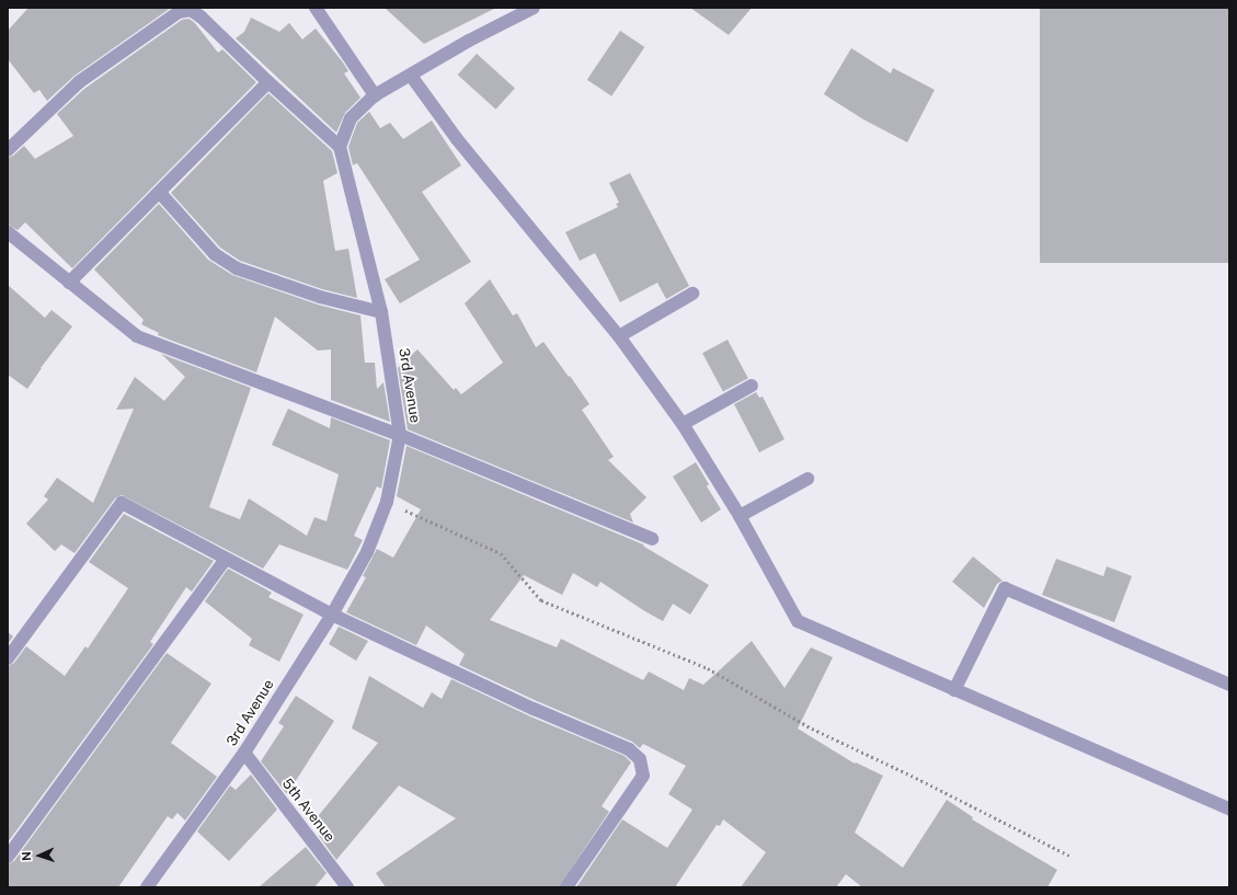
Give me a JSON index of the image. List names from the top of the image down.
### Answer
{
  "streets": {
    "street": ["3rd Avenue", "5th Avenue"]
  },
  "crossings": [
    ["3rd Avenue", "5th Avenue"]
  ],
  "north": "left"
}
